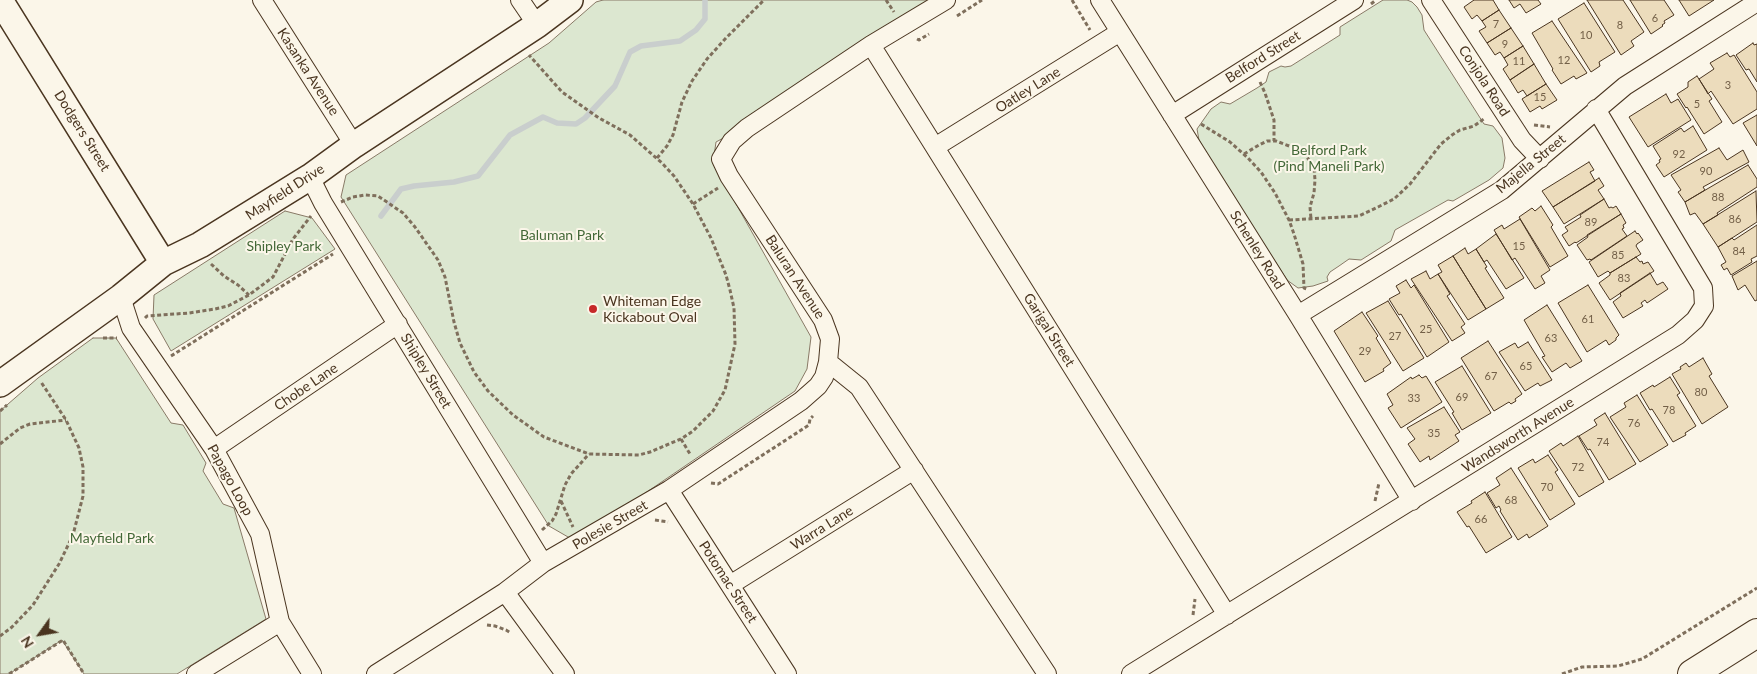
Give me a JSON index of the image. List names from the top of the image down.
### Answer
{
  "streets": {
    "street": [
      "Belford Street",
      "Kasanka Avenue",
      "Conjola Road",
      "Oatley Lane",
      "Dodgers Street",
      "Majella Street",
      "Mayfield Drive",
      "Schenley Road",
      "Baluran Avenue",
      "Garigal Street",
      "Shipley Street",
      "Chobe Lane",
      "Wandsworth Avenue",
      "Papago Loop",
      "Polesie Street",
      "Warra Lane",
      "Potomac Street"
    ]
  },
  "crossings": [
    ["Belford Street", "Schenley Road"],
    ["Kasanka Avenue", "Mayfield Drive"],
    ["Conjola Road", "Majella Street"],
    ["Oatley Lane", "Schenley Road"],
    ["Oatley Lane", "Garigal Street"],
    ["Dodgers Street", "Mayfield Drive"],
    ["Majella Street", "Schenley Road"],
    ["Majella Street", "Wandsworth Avenue"],
    ["Mayfield Drive", "Shipley Street"],
    ["Mayfield Drive", "Papago Loop"],
    ["Schenley Road", "Wandsworth Avenue"],
    ["Baluran Avenue", "Garigal Street"],
    ["Baluran Avenue", "Polesie Street"],
    ["Garigal Street", "Wandsworth Avenue"],
    ["Shipley Street", "Chobe Lane"],
    ["Shipley Street", "Polesie Street"],
    ["Chobe Lane", "Papago Loop"],
    ["Polesie Street", "Potomac Street"],
    ["Warra Lane", "Potomac Street"]
  ],
  "parks": [
    "Belford Park (Pind Maneli Park)",
    "Baluman Park",
    "Shipley Park",
    "Mayfield Park"
  ],
  "places": ["Whiteman Edge Kickabout Oval"],
  "house_numbers": [
    "6",
    "7",
    "8",
    "10",
    "9",
    "12",
    "11",
    "3",
    "15",
    "5",
    "92",
    "90",
    "88",
    "86",
    "89",
    "15",
    "84",
    "85",
    "83",
    "61",
    "25",
    "27",
    "63",
    "29",
    "65",
    "67",
    "80",
    "69",
    "33",
    "78",
    "76",
    "35",
    "74",
    "72",
    "70",
    "68",
    "66"
  ],
  "north": "bottom left"
}
